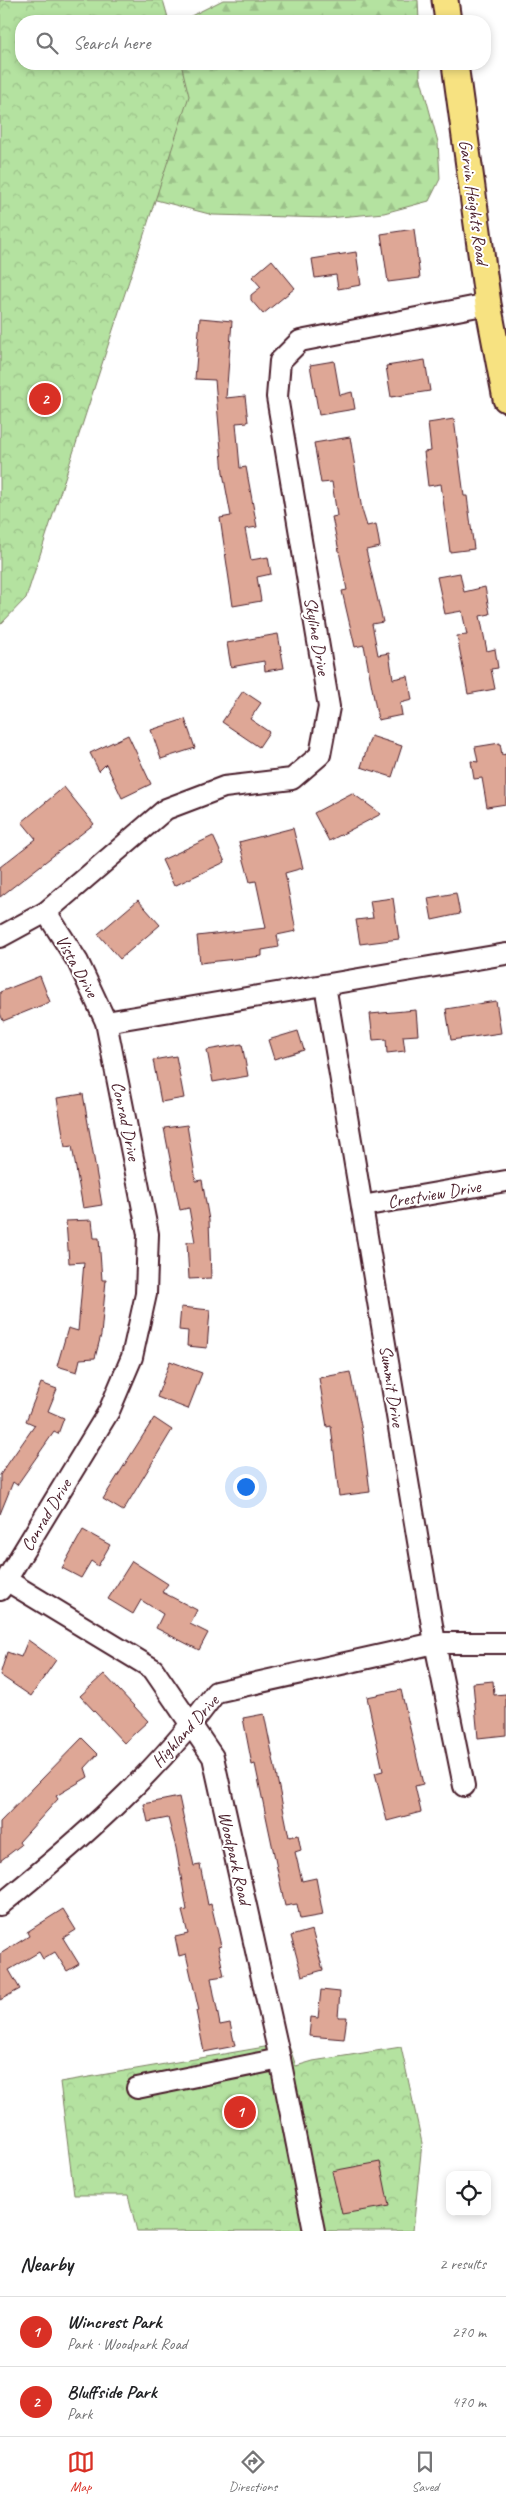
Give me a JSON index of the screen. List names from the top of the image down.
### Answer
{
  "streets": {
    "main road": ["Garvin Heights Road"],
    "street": [
      "Skyline Drive",
      "Vista Drive",
      "Conrad Drive",
      "Crestview Drive",
      "Summit Drive",
      "Highland Drive",
      "Woodpark Road"
    ]
  },
  "crossings": [
    ["Garvin Heights Road", "Skyline Drive"],
    ["Skyline Drive", "Vista Drive"],
    ["Vista Drive", "Conrad Drive"],
    ["Conrad Drive", "Woodpark Road"],
    ["Crestview Drive", "Summit Drive"],
    ["Summit Drive", "Highland Drive"],
    ["Highland Drive", "Woodpark Road"]
  ],
  "page": {
    "search": "Search here",
    "pins": ["2", "1"],
    "heading": ["Nearby", "2 results"],
    "list": [
      {
        "mark": "1",
        "name": "Wincrest Park",
        "note": "Park · Woodpark Road",
        "value": "270 m"
      },
      {
        "mark": "2",
        "name": "Bluffside Park",
        "note": "Park",
        "value": "470 m"
      }
    ],
    "nav": ["Map", "Directions", "Saved"]
  }
}
